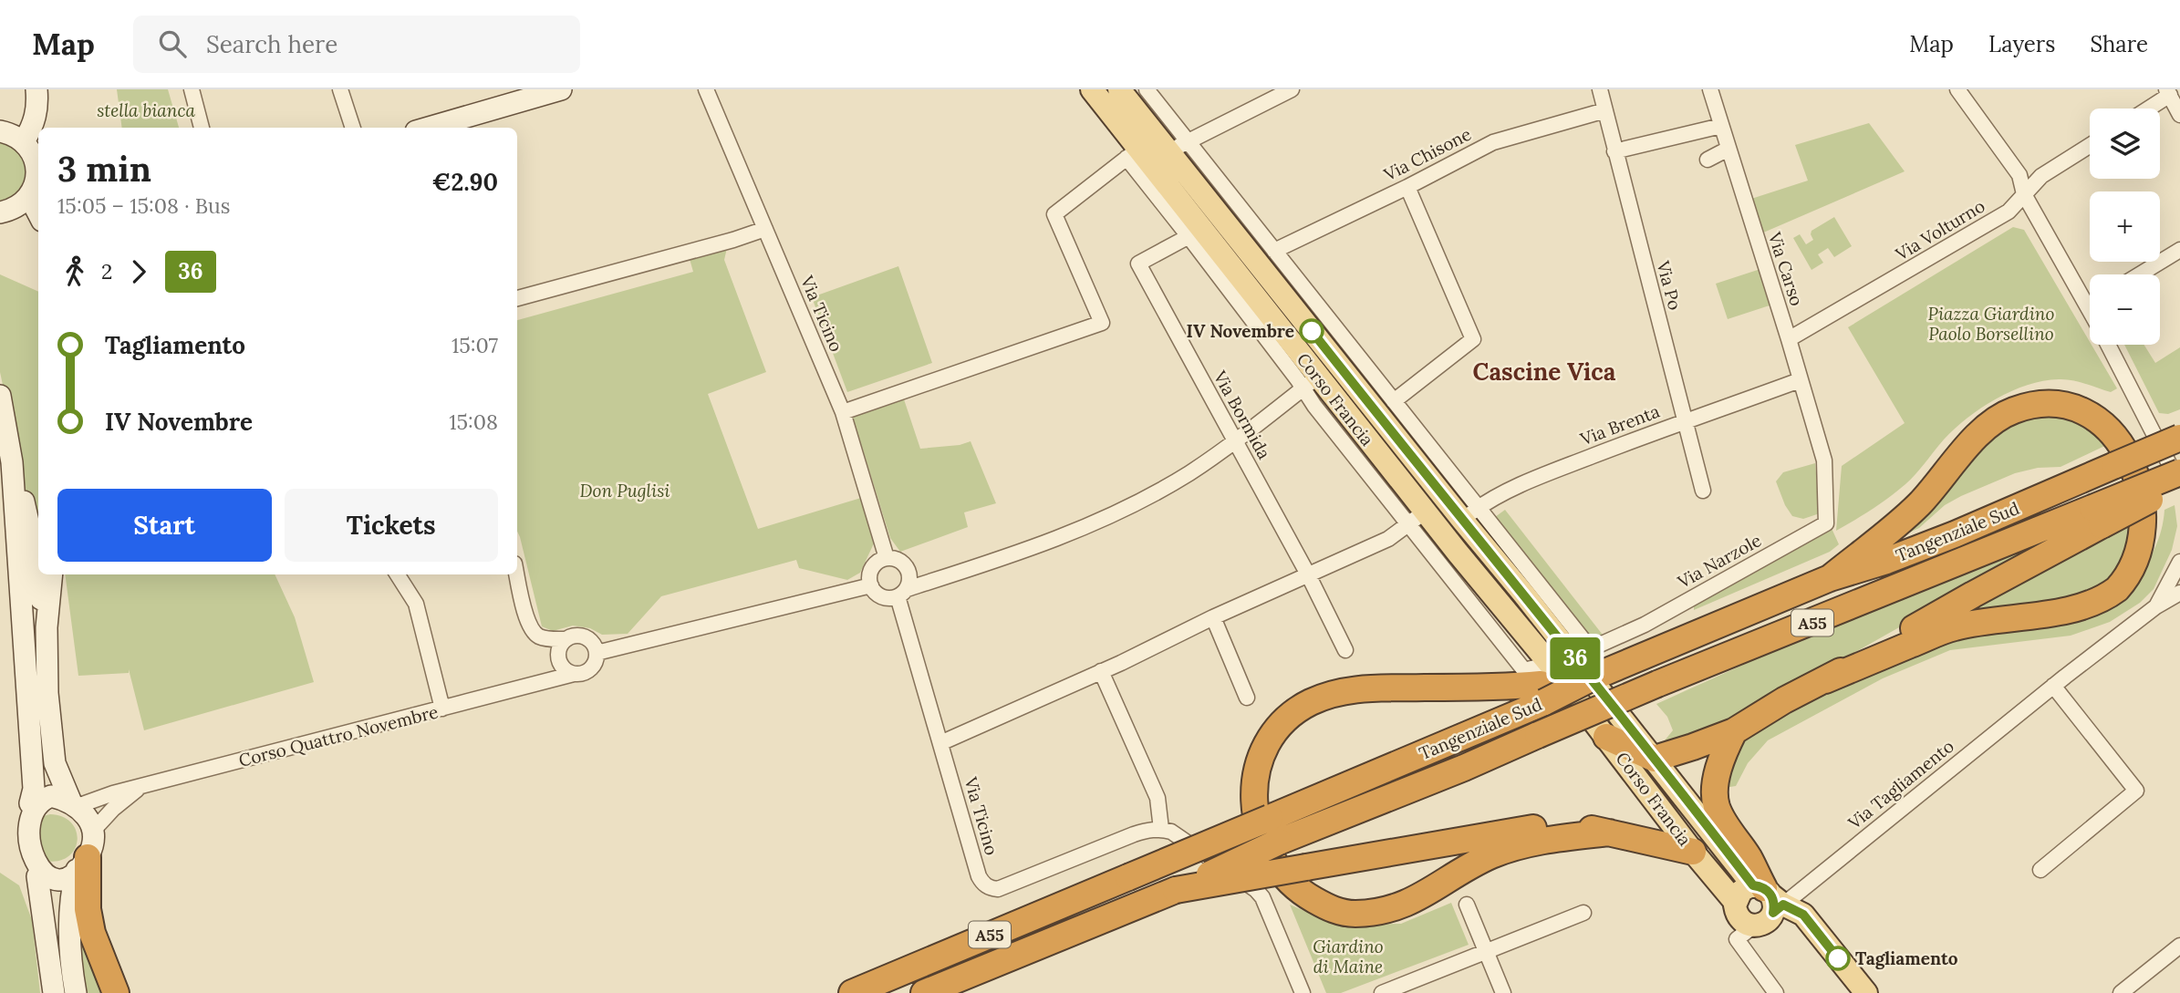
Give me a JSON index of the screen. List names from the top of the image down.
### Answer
{
  "streets": {
    "highway": ["Tangenziale Sud", "A55"],
    "main road": ["Corso Francia"],
    "street": [
      "Via Chisone",
      "Via Volturno",
      "Via Carso",
      "Via Po",
      "Via Ticino",
      "Via Bormida",
      "Via Brenta",
      "Via Narzole",
      "Corso Quattro Novembre",
      "Via Tagliamento"
    ]
  },
  "crossings": [
    ["Via Chisone", "Via Po"],
    ["Via Chisone", "Corso Francia"],
    ["Via Volturno", "Via Carso"],
    ["Via Carso", "Via Brenta"],
    ["Via Carso", "Via Narzole"],
    ["Via Po", "Via Brenta"],
    ["Corso Francia", "Via Bormida"],
    ["Corso Francia", "Via Brenta"],
    ["Corso Francia", "Via Narzole"],
    ["Corso Francia", "Via Tagliamento"]
  ],
  "districts": ["Cascine Vica"],
  "parks": [
    "stella bianca",
    "Piazza Giardino Paolo Borsellino",
    "Don Puglisi",
    "Giardino di Maine"
  ],
  "places": ["IV Novembre", "Tagliamento"],
  "lines": ["bus line 36"],
  "page": {
    "header": "Map",
    "search": "Search here",
    "nav": ["Map", "Layers", "Share"],
    "on_map": "36",
    "map_buttons": ["+", "−"],
    "heading": ["3 min", "15:05 – 15:08 · Bus", "€2.90"],
    "legs": ["2", "36"],
    "list": [
      {
        "name": "Tagliamento",
        "value": "15:07"
      },
      {
        "name": "IV Novembre",
        "value": "15:08"
      }
    ],
    "buttons": ["Start", "Tickets"]
  }
}
